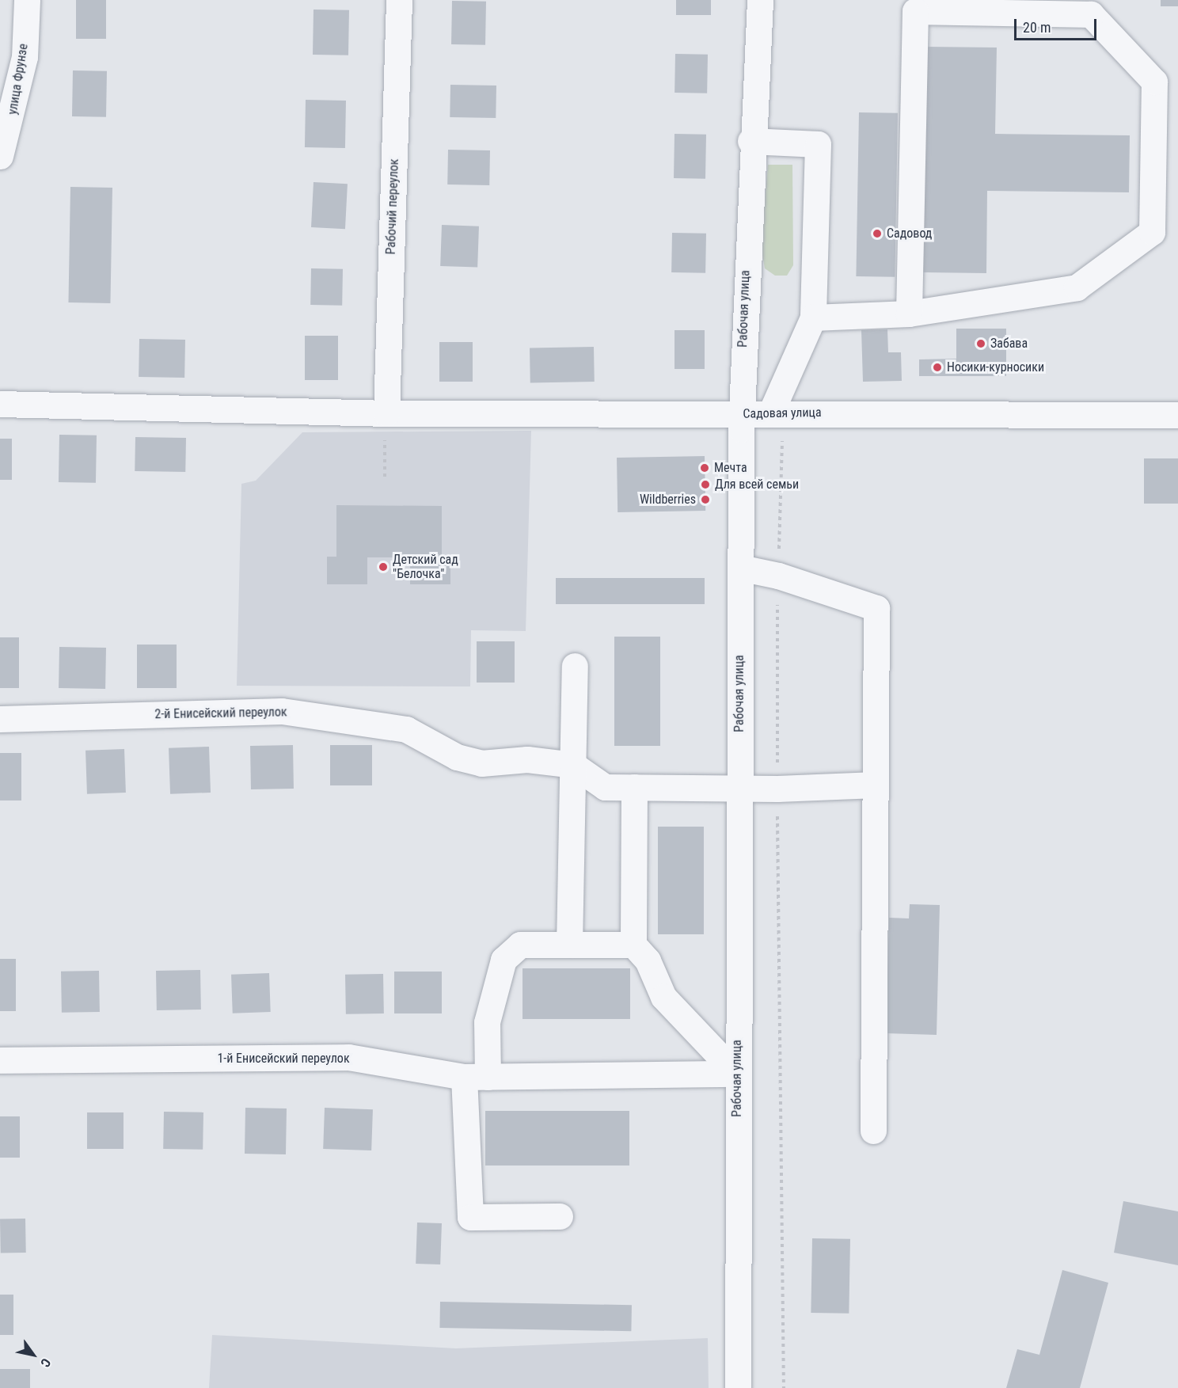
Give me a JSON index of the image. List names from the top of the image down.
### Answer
{
  "streets": {
    "street": [
      "улица Фрунзе",
      "Рабочий переулок",
      "Рабочая улица",
      "Садовая улица",
      "2-й Енисейский переулок",
      "1-й Енисейский переулок"
    ]
  },
  "crossings": [
    ["Рабочий переулок", "Садовая улица"],
    ["Рабочая улица", "Садовая улица"],
    ["Рабочая улица", "2-й Енисейский переулок"],
    ["Рабочая улица", "1-й Енисейский переулок"]
  ],
  "places": [
    "Садовод",
    "Забава",
    "Носики-курносики",
    "Мечта",
    "Для всей семьи",
    "Wildberries",
    "Детский сад \"Белочка\""
  ],
  "scale_bar": "20 m",
  "north": "bottom right"
}
